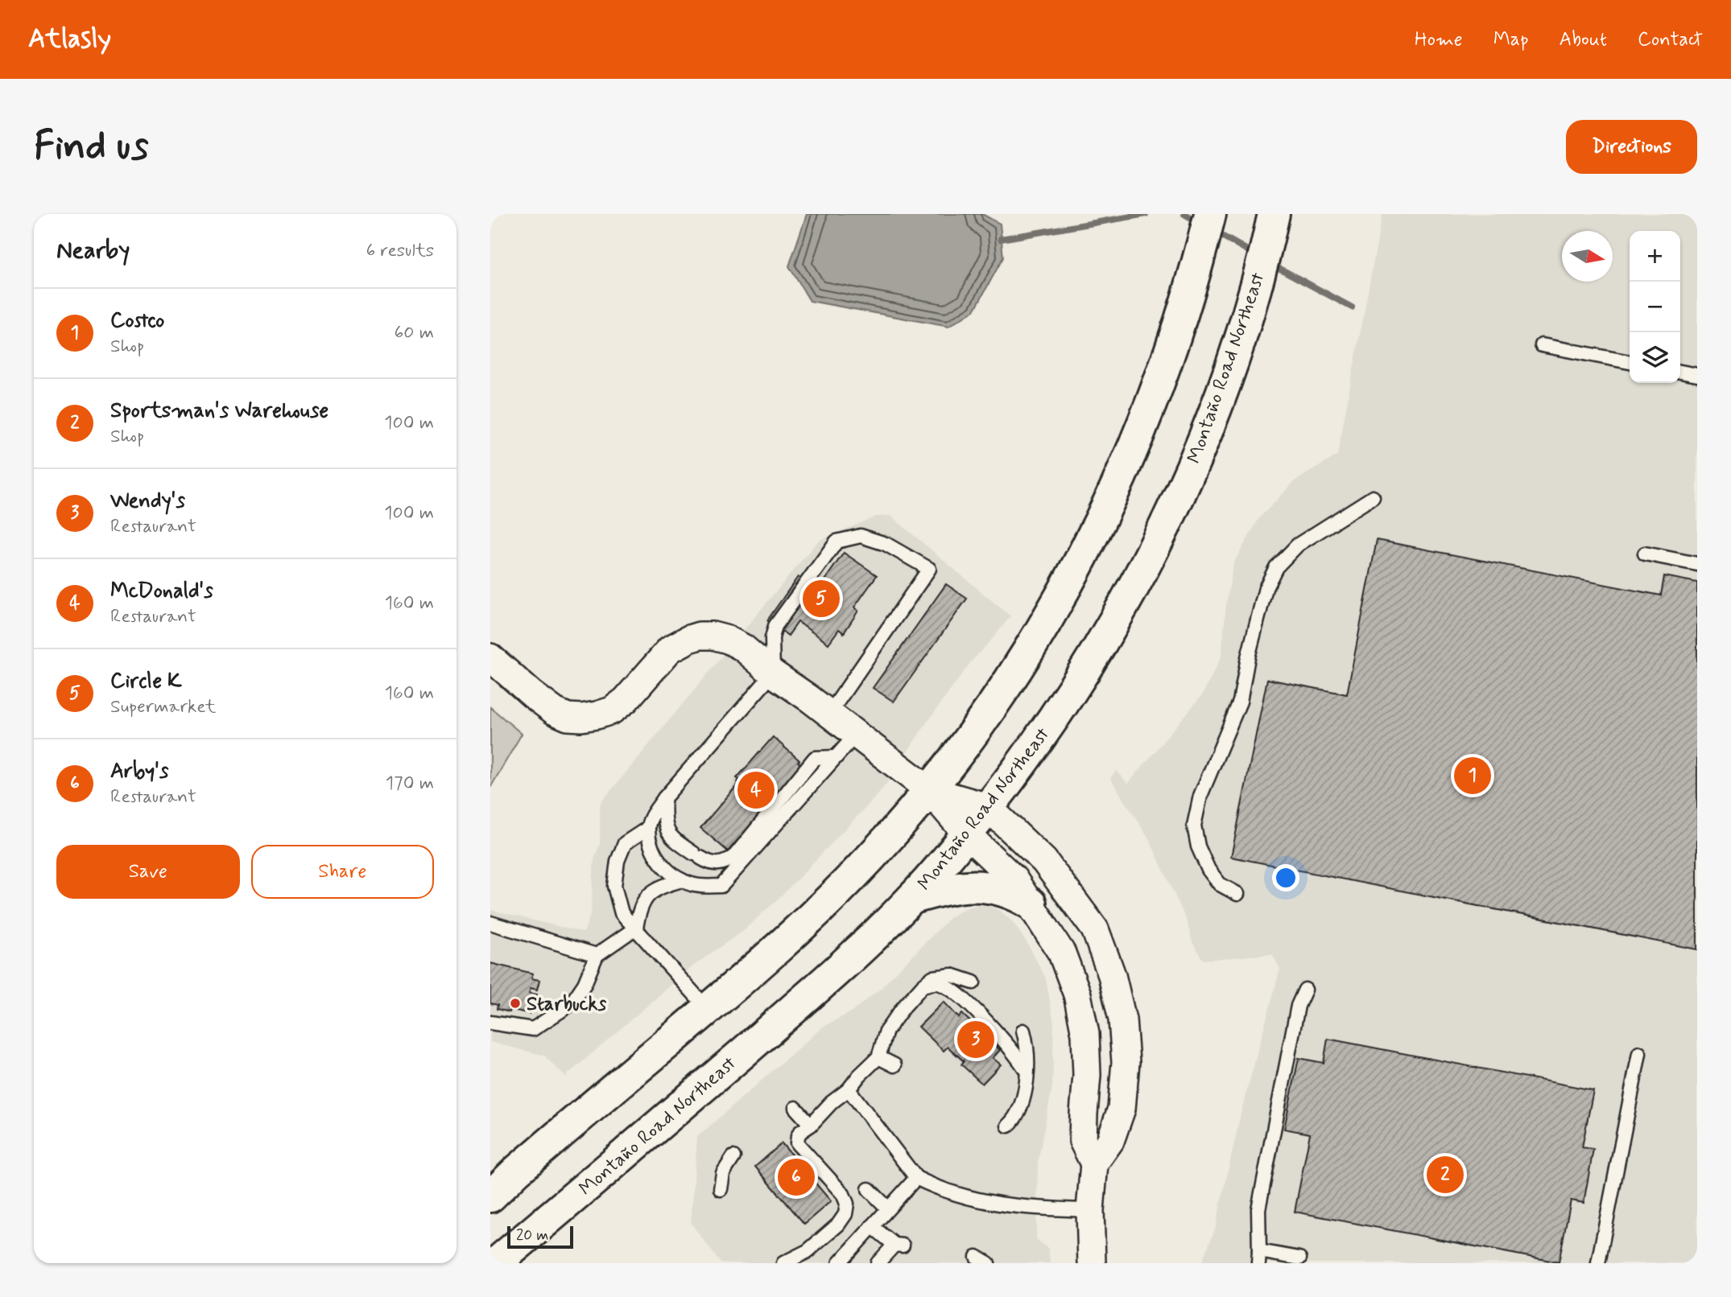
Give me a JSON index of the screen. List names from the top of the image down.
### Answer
{
  "streets": {
    "main road": ["Montaño Road Northeast"]
  },
  "places": ["Starbucks"],
  "scale_bar": "20 m",
  "north": "right",
  "page": {
    "header": "Atlasly",
    "nav": [
      "Home",
      "Map",
      "About",
      "Contact"
    ],
    "buttons": [
      "Directions",
      ["Save", "Share"]
    ],
    "title": "Find us",
    "heading": ["Nearby", "6 results"],
    "map_buttons": ["+", "−"],
    "list": [
      {
        "mark": "1",
        "name": "Costco",
        "note": "Shop",
        "value": "60 m"
      },
      {
        "mark": "2",
        "name": "Sportsman's Warehouse",
        "note": "Shop",
        "value": "100 m"
      },
      {
        "mark": "3",
        "name": "Wendy's",
        "note": "Restaurant",
        "value": "100 m"
      },
      {
        "mark": "4",
        "name": "McDonald's",
        "note": "Restaurant",
        "value": "160 m"
      },
      {
        "mark": "5",
        "name": "Circle K",
        "note": "Supermarket",
        "value": "160 m"
      },
      {
        "mark": "6",
        "name": "Arby's",
        "note": "Restaurant",
        "value": "170 m"
      }
    ],
    "pins": [
      "5",
      "1",
      "4",
      "3",
      "2",
      "6"
    ],
    "scale": "20 m"
  }
}
